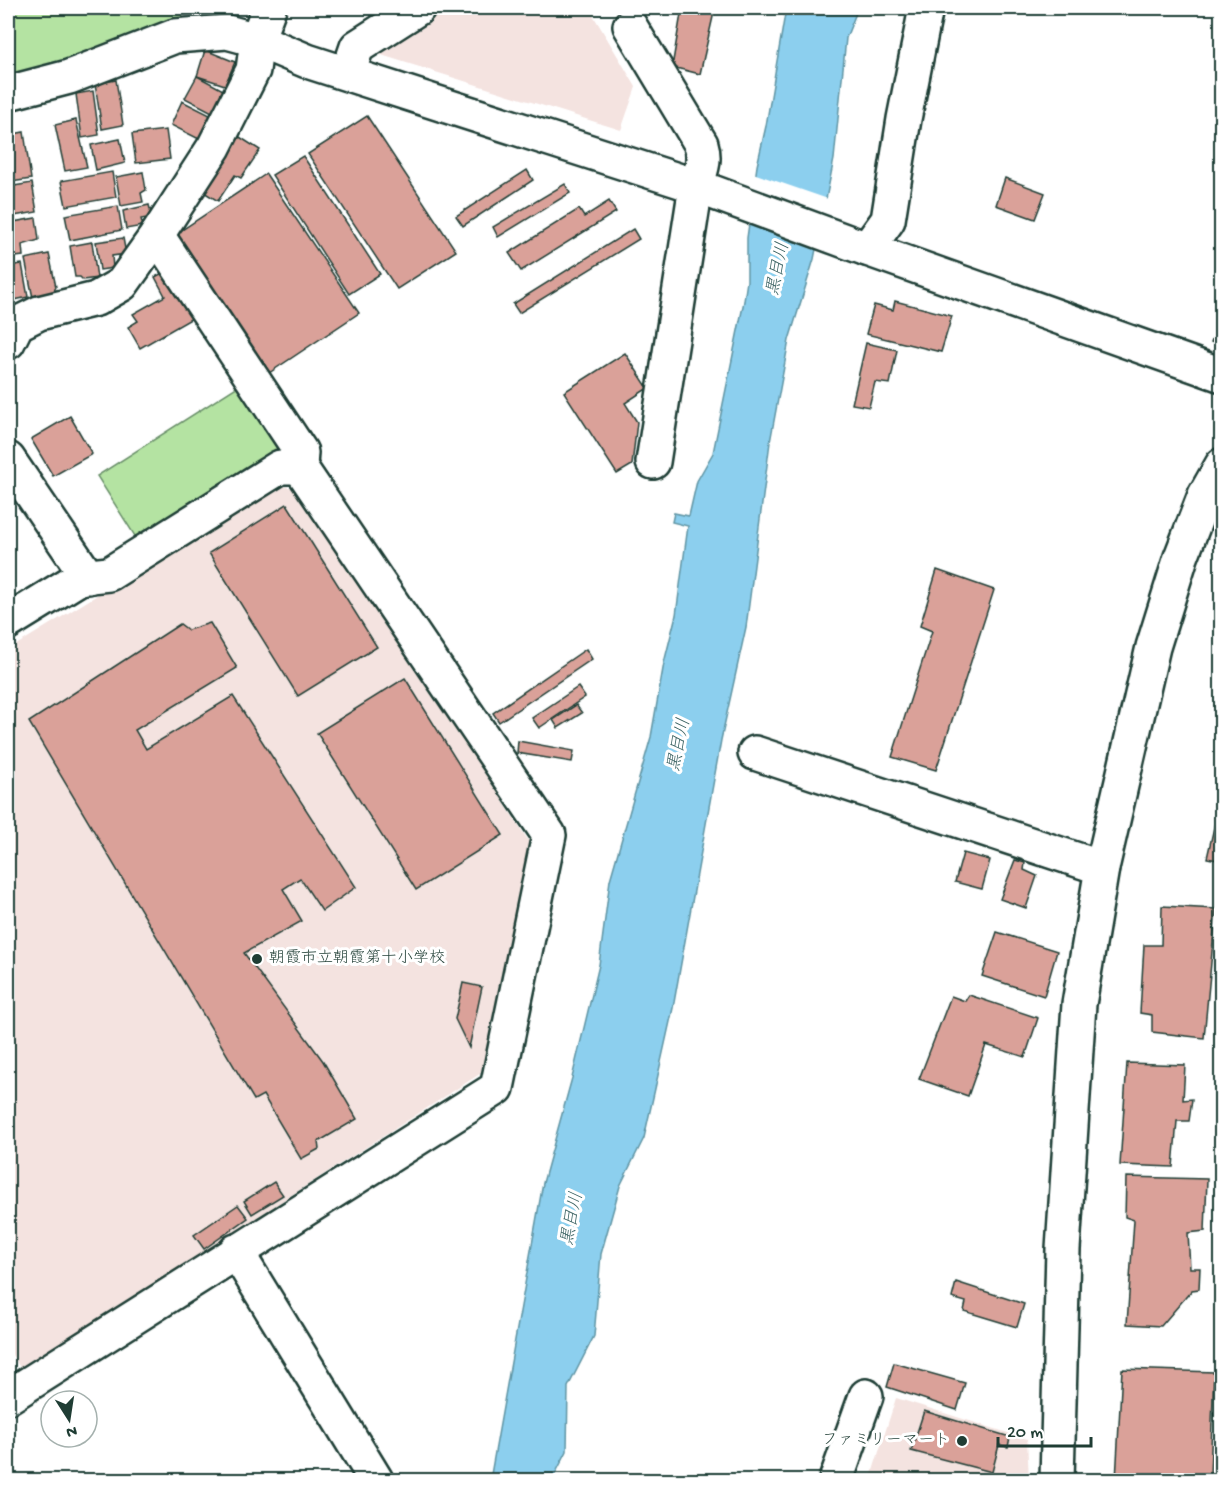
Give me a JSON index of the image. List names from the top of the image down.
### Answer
{
  "water": ["黒目川"],
  "places": ["朝霞市立朝霞第十小学校", "ファミリーマート"],
  "scale_bar": "20 m",
  "north": "bottom"
}
